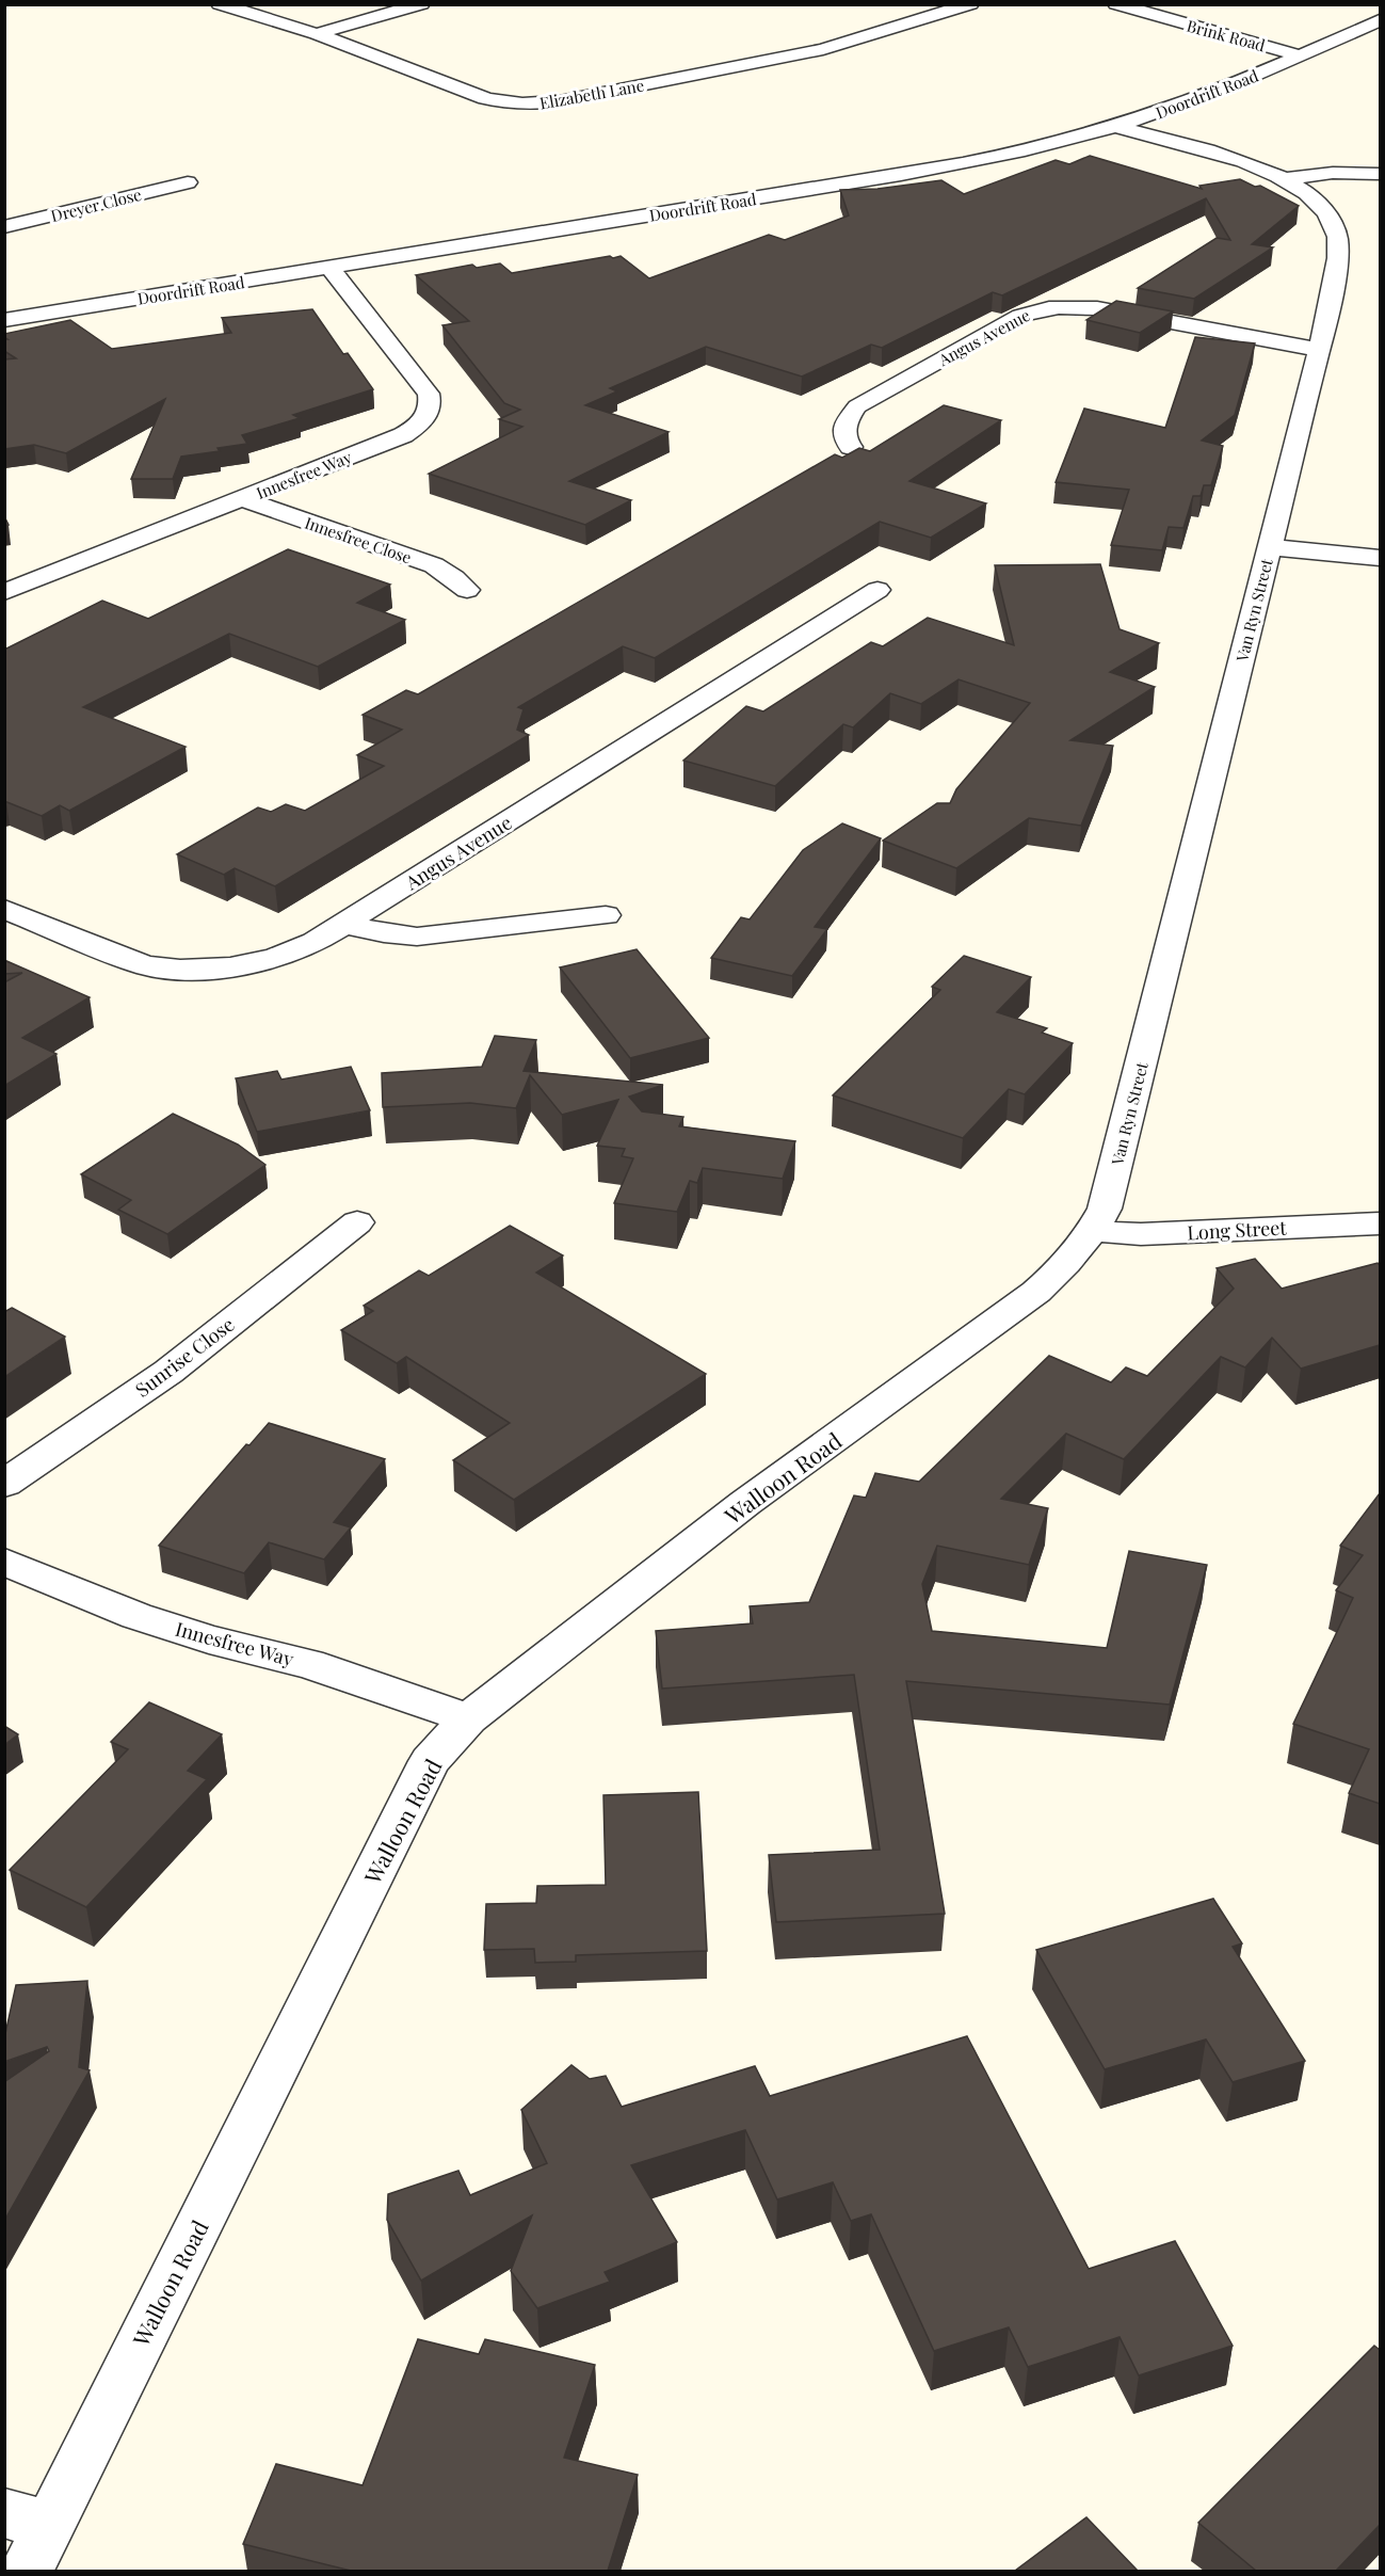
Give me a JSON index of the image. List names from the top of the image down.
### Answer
{
  "streets": {
    "street": [
      "Brink Road",
      "Elizabeth Lane",
      "Doordrift Road",
      "Dreyer Close",
      "Angus Avenue",
      "Innesfree Way",
      "Innesfree Close",
      "Van Ryn Street",
      "Long Street",
      "Sunrise Close",
      "Walloon Road"
    ]
  },
  "crossings": [
    ["Brink Road", "Doordrift Road"],
    ["Doordrift Road", "Innesfree Way"],
    ["Doordrift Road", "Van Ryn Street"],
    ["Angus Avenue", "Van Ryn Street"],
    ["Innesfree Way", "Innesfree Close"],
    ["Innesfree Way", "Walloon Road"],
    ["Van Ryn Street", "Long Street"],
    ["Van Ryn Street", "Walloon Road"],
    ["Long Street", "Walloon Road"]
  ]
}
